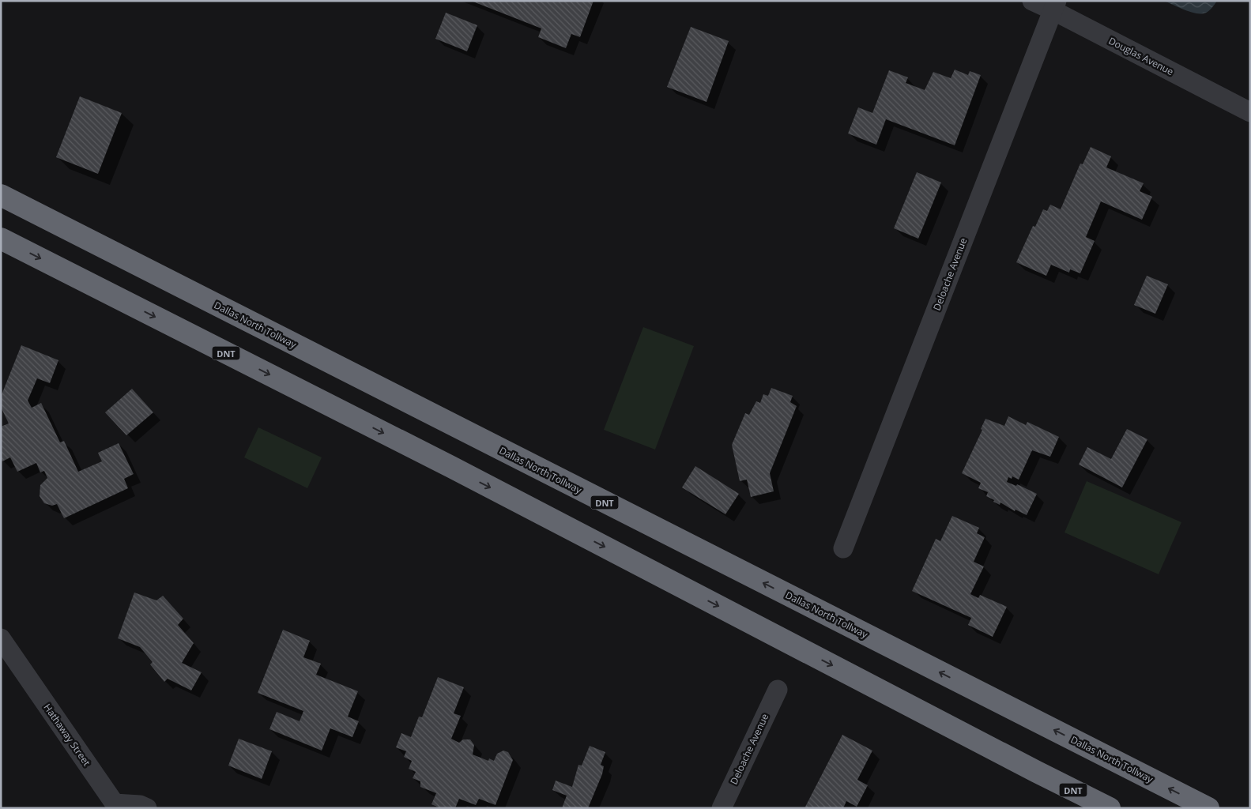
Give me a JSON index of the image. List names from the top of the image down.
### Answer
{
  "streets": {
    "highway": ["Dallas North Tollway", "DNT"],
    "street": ["Douglas Avenue", "Deloache Avenue", "Hathaway Street"]
  },
  "crossings": [
    ["Douglas Avenue", "Deloache Avenue"]
  ]
}
